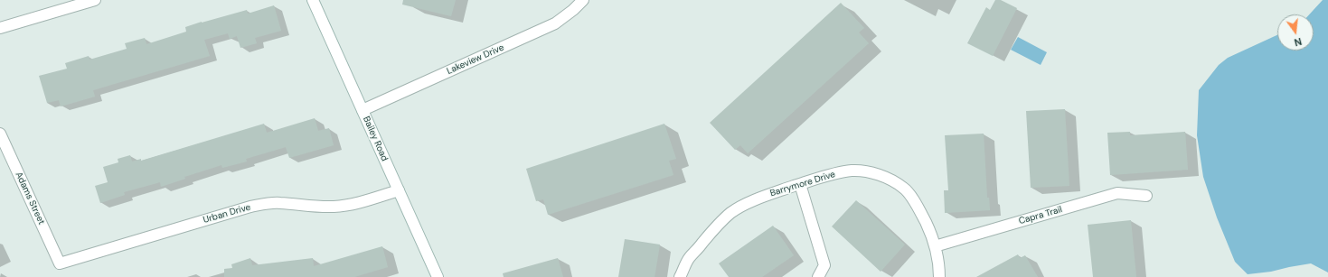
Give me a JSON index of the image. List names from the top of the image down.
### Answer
{
  "streets": {
    "street": [
      "Lakeview Drive",
      "Bailey Road",
      "Barrymore Drive",
      "Adams Street",
      "Urban Drive",
      "Capra Trail"
    ]
  },
  "crossings": [
    ["Lakeview Drive", "Bailey Road"],
    ["Bailey Road", "Urban Drive"],
    ["Barrymore Drive", "Capra Trail"],
    ["Adams Street", "Urban Drive"]
  ],
  "north": "bottom"
}
